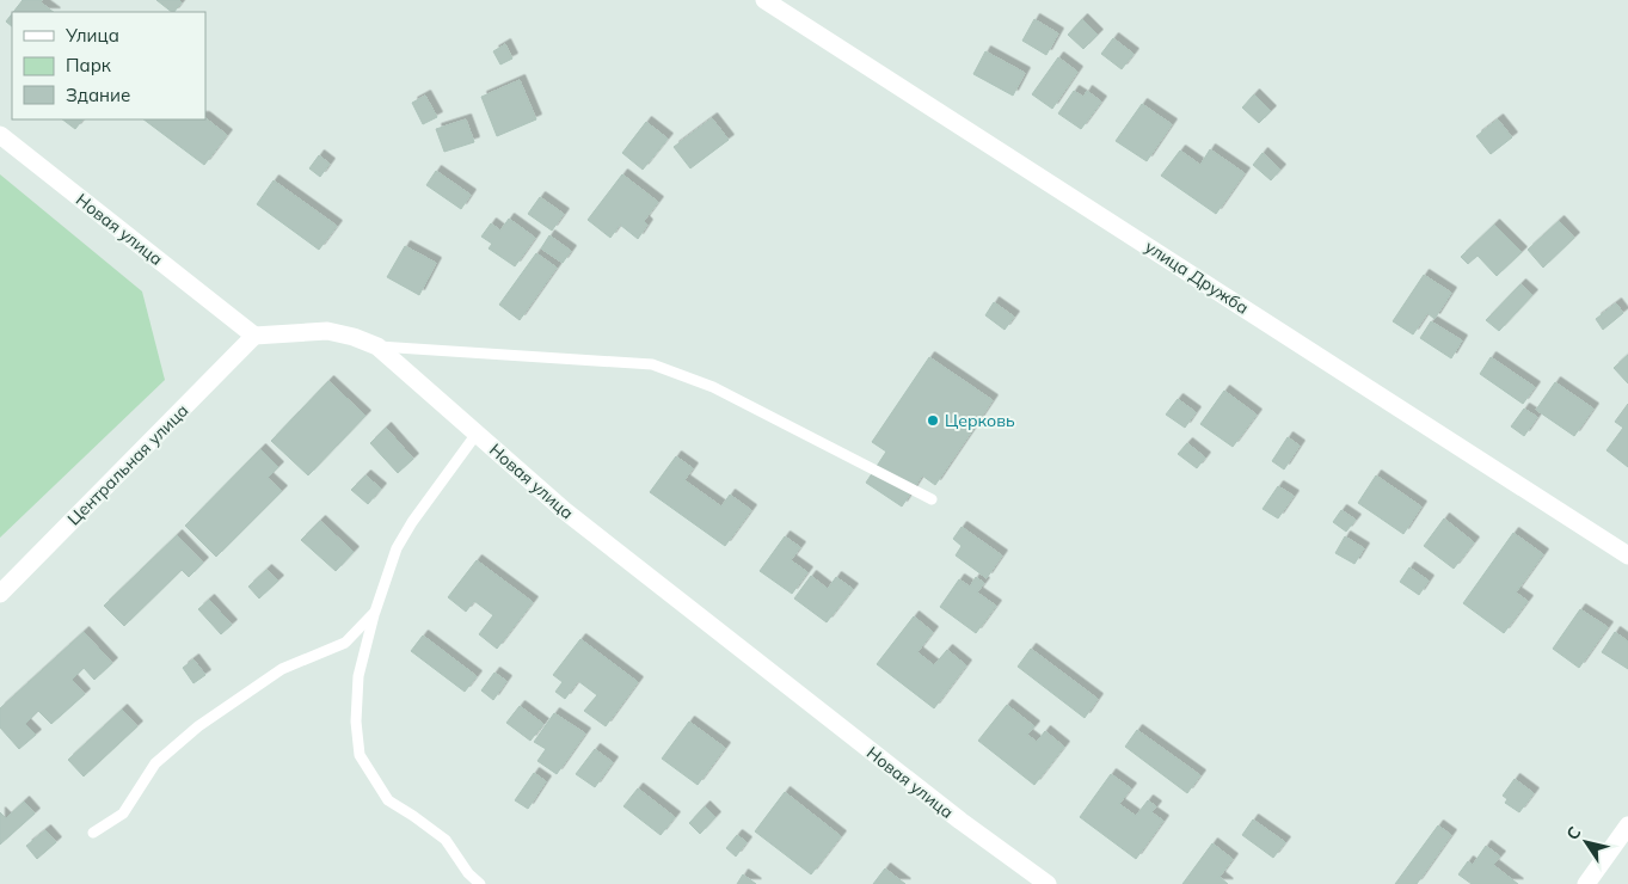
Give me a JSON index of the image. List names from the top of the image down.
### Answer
{
  "streets": {
    "street": ["Новая улица", "улица Дружба", "Центральная улица"]
  },
  "crossings": [
    ["Новая улица", "Центральная улица"]
  ],
  "places": ["Церковь"],
  "legend": ["Улица", "Парк", "Здание"],
  "north": "top left"
}
